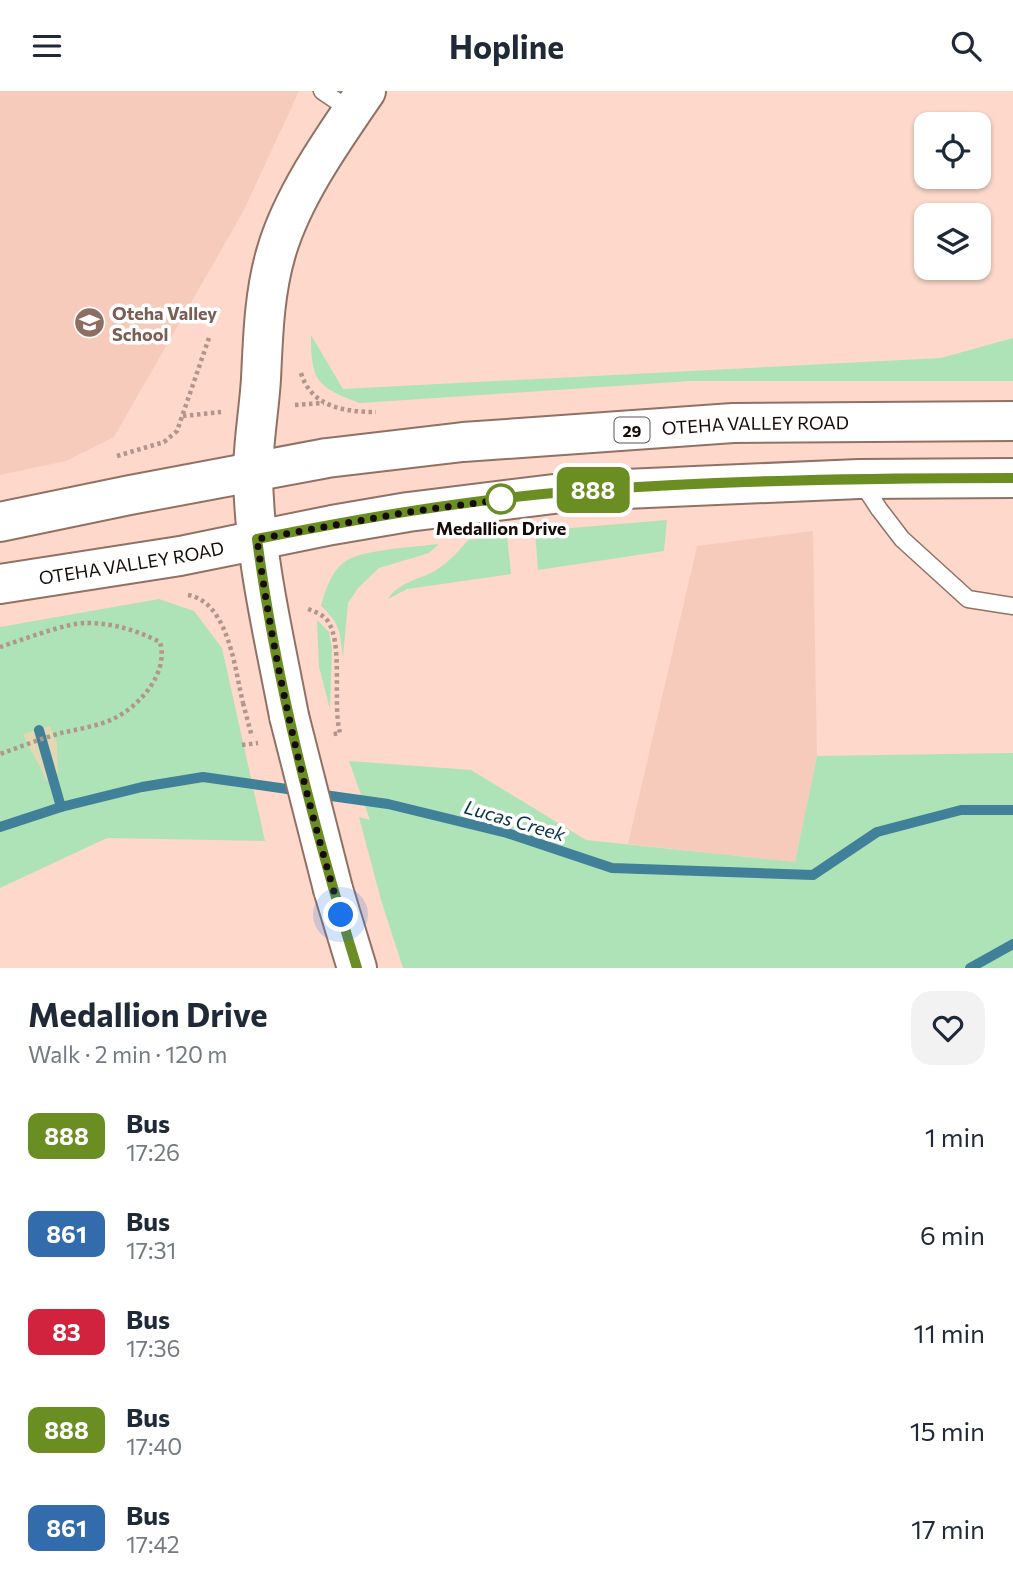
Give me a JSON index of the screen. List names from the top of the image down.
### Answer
{
  "streets": {
    "main road": ["OTEHA VALLEY ROAD", "29"]
  },
  "water": ["Lucas Creek"],
  "places": {
    "school or university": ["Oteha Valley School"],
    "other": ["Medallion Drive"]
  },
  "lines": ["bus line 888"],
  "page": {
    "header": "Hopline",
    "on_map": "888",
    "heading": ["Medallion Drive", "Walk · 2 min · 120 m"],
    "list": [
      {
        "mark": "888",
        "name": "Bus",
        "note": "17:26",
        "value": "1 min"
      },
      {
        "mark": "861",
        "name": "Bus",
        "note": "17:31",
        "value": "6 min"
      },
      {
        "mark": "83",
        "name": "Bus",
        "note": "17:36",
        "value": "11 min"
      },
      {
        "mark": "888",
        "name": "Bus",
        "note": "17:40",
        "value": "15 min"
      },
      {
        "mark": "861",
        "name": "Bus",
        "note": "17:42",
        "value": "17 min"
      }
    ]
  }
}
